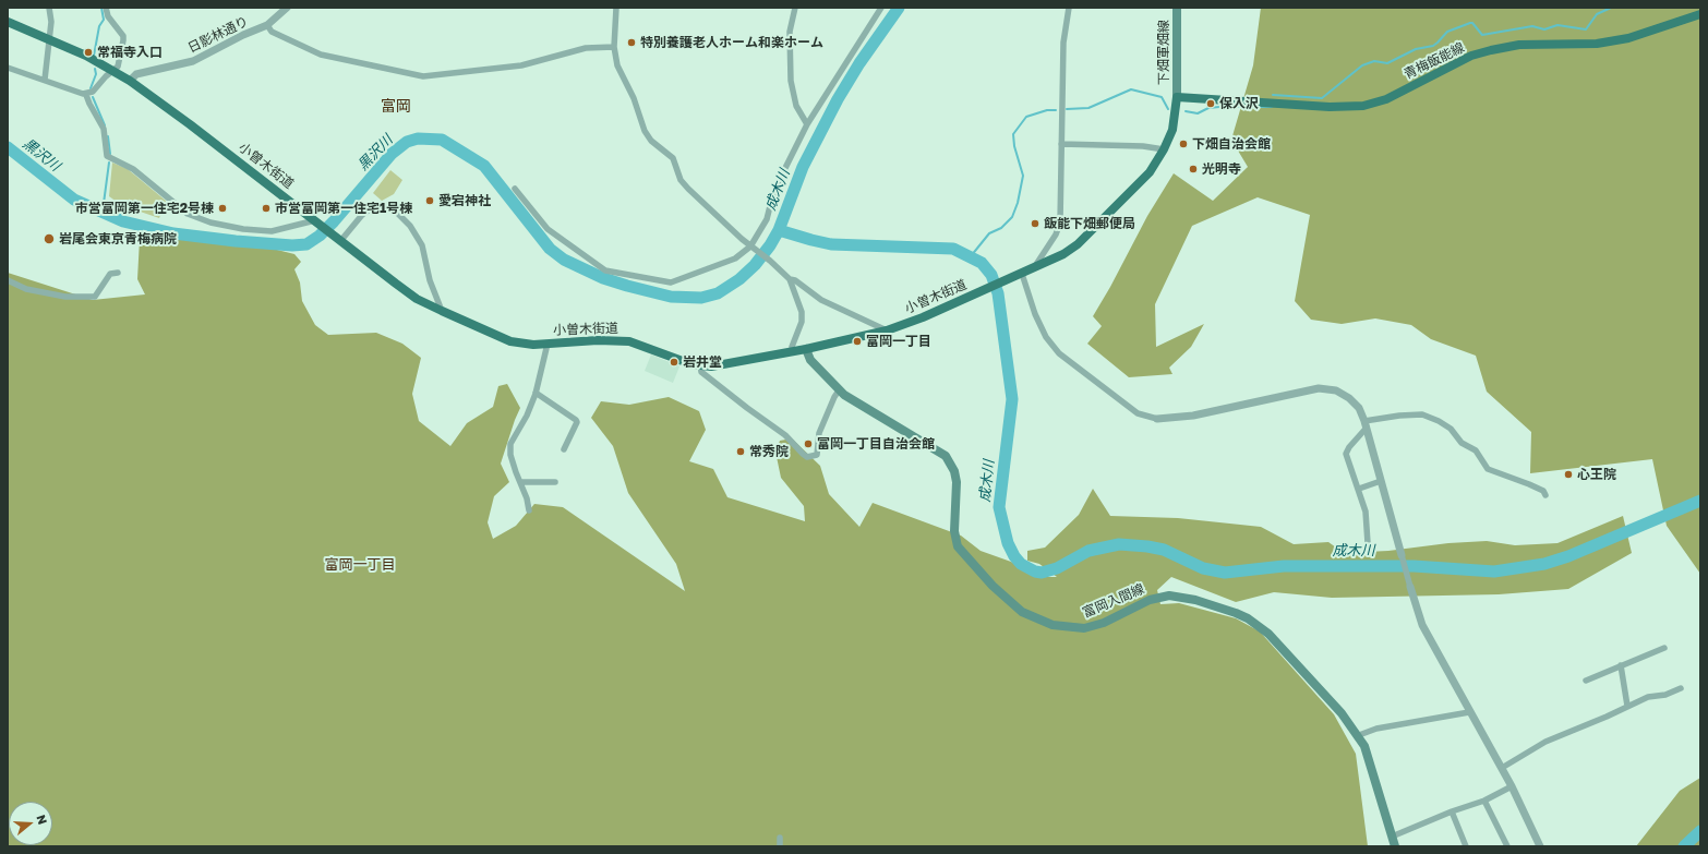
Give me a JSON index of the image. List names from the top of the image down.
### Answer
{
  "streets": {
    "main road": [
      "下畑軍畑線",
      "青梅飯能線",
      "小曽木街道",
      "富岡入間線"
    ],
    "street": ["日影林通り"]
  },
  "crossings": [
    ["日影林通り", "小曽木街道"],
    ["下畑軍畑線", "青梅飯能線"],
    ["下畑軍畑線", "小曽木街道"],
    ["青梅飯能線", "小曽木街道"],
    ["小曽木街道", "富岡入間線"]
  ],
  "districts": ["富岡", "富岡一丁目"],
  "water": ["黒沢川", "成木川"],
  "places": [
    "特別養護老人ホーム和楽ホーム",
    "常福寺入口",
    "保入沢",
    "下畑自治会館",
    "光明寺",
    "愛宕神社",
    "市営富岡第一住宅2号棟",
    "市営富岡第一住宅1号棟",
    "飯能下畑郵便局",
    "岩尾会東京青梅病院",
    "富岡一丁目",
    "岩井堂",
    "富岡一丁目自治会館",
    "常秀院",
    "心王院"
  ],
  "north": "right"
}
